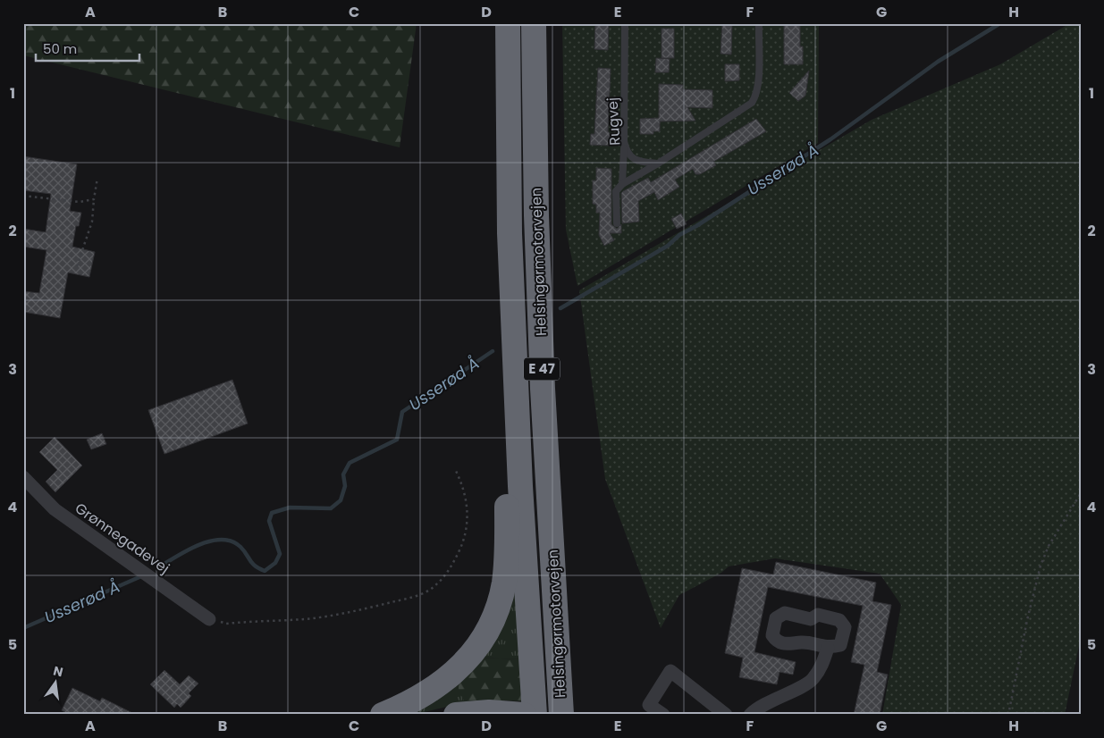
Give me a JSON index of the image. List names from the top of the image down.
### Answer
{
  "streets": {
    "highway": ["Helsingørmotorvejen", "E 47"],
    "street": ["Grønnegadevej"],
    "lane": ["Rugvej"]
  },
  "water": ["Usserød Å"],
  "scale_bar": "50 m",
  "north": "top",
  "grid": {
    "columns": [
      "A",
      "B",
      "C",
      "D",
      "E",
      "F",
      "G",
      "H"
    ],
    "rows": [
      "1",
      "2",
      "3",
      "4",
      "5"
    ]
  }
}
